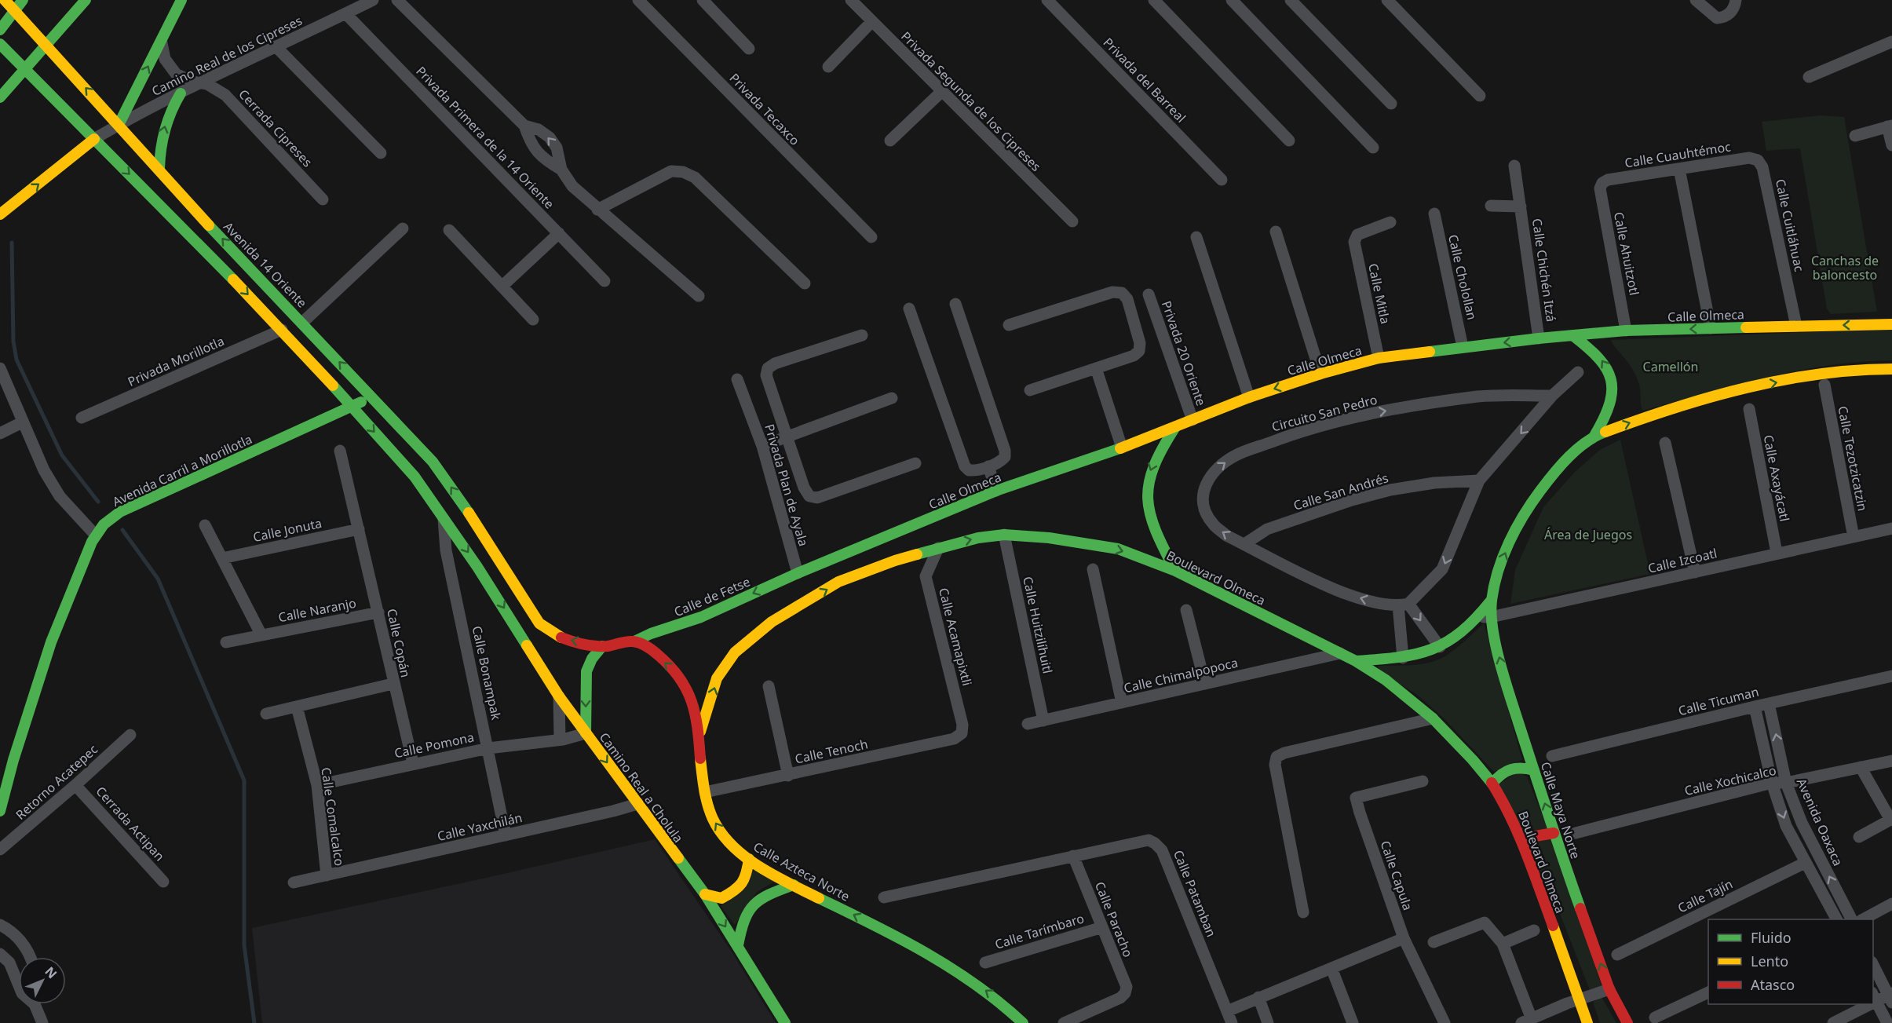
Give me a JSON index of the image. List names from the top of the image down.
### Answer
{
  "streets": {
    "main road": [
      "Avenida 14 Oriente",
      "Calle Olmeca",
      "Avenida Carril a Morillotla",
      "Boulevard Olmeca",
      "Calle de Fetse",
      "Camino Real a Cholula",
      "Calle Maya Norte",
      "Calle Azteca Norte"
    ],
    "street": [
      "Camino Real de los Cipreses",
      "Privada del Barreal",
      "Privada Segunda de los Cipreses",
      "Privada Tecaxco",
      "Cerrada Cipreses",
      "Privada Primera de la 14 Oriente",
      "Calle Cuauhtémoc",
      "Calle Cuitláhuac",
      "Calle Ahuitzotl",
      "Calle Chichén Itzá",
      "Calle Cholollan",
      "Calle Mitla",
      "Privada 20 Oriente",
      "Privada Morillotla",
      "Circuito San Pedro",
      "Calle Tezotzicatzin",
      "Calle Axayácatl",
      "Privada Plan de Ayala",
      "Calle San Andrés",
      "Calle Jonuta",
      "Calle Izcoatl",
      "Calle Naranjo",
      "Calle Huitzilíhuitl",
      "Calle Acamapixtli",
      "Calle Copán",
      "Calle Bonampak",
      "Calle Chimalpopoca",
      "Calle Ticuman",
      "Calle Pomona",
      "Calle Tenoch",
      "Calle Xochicalco",
      "Retorno Acatepec",
      "Calle Comalcalco",
      "Avenida Oaxaca",
      "Cerrada Actipan",
      "Calle Yaxchilán",
      "Calle Capula",
      "Calle Patamban",
      "Calle Tajín",
      "Calle Paracho",
      "Calle Tarímbaro"
    ]
  },
  "crossings": [
    ["Camino Real de los Cipreses", "Cerrada Cipreses"],
    ["Camino Real de los Cipreses", "Privada Primera de la 14 Oriente"],
    ["Camino Real de los Cipreses", "Avenida 14 Oriente"],
    ["Calle Cuauhtémoc", "Calle Cuitláhuac"],
    ["Calle Cuauhtémoc", "Calle Ahuitzotl"],
    ["Calle Cuitláhuac", "Calle Olmeca"],
    ["Calle Ahuitzotl", "Calle Olmeca"],
    ["Avenida 14 Oriente", "Avenida Carril a Morillotla"],
    ["Calle Chichén Itzá", "Calle Olmeca"],
    ["Calle Cholollan", "Calle Olmeca"],
    ["Calle Mitla", "Calle Olmeca"],
    ["Calle Olmeca", "Privada 20 Oriente"],
    ["Calle Olmeca", "Privada Plan de Ayala"],
    ["Calle Olmeca", "Calle de Fetse"],
    ["Circuito San Pedro", "Calle San Andrés"],
    ["Calle Tezotzicatzin", "Calle Izcoatl"],
    ["Calle Axayácatl", "Calle Izcoatl"],
    ["Privada Plan de Ayala", "Calle de Fetse"],
    ["Calle Jonuta", "Calle Copán"],
    ["Calle Izcoatl", "Calle Maya Norte"],
    ["Boulevard Olmeca", "Calle Huitzilíhuitl"],
    ["Boulevard Olmeca", "Calle Acamapixtli"],
    ["Boulevard Olmeca", "Calle Chimalpopoca"],
    ["Boulevard Olmeca", "Calle Azteca Norte"],
    ["Calle de Fetse", "Calle Azteca Norte"],
    ["Calle Naranjo", "Calle Copán"],
    ["Calle Huitzilíhuitl", "Calle Chimalpopoca"],
    ["Calle Acamapixtli", "Calle Tenoch"],
    ["Calle Copán", "Calle Pomona"],
    ["Calle Bonampak", "Calle Pomona"],
    ["Calle Bonampak", "Camino Real a Cholula"],
    ["Calle Bonampak", "Calle Yaxchilán"],
    ["Calle Ticuman", "Avenida Oaxaca"],
    ["Calle Pomona", "Camino Real a Cholula"],
    ["Calle Pomona", "Calle Comalcalco"],
    ["Calle Tenoch", "Calle Azteca Norte"],
    ["Calle Xochicalco", "Avenida Oaxaca"],
    ["Retorno Acatepec", "Cerrada Actipan"],
    ["Camino Real a Cholula", "Calle Yaxchilán"],
    ["Calle Comalcalco", "Calle Yaxchilán"],
    ["Calle Patamban", "Calle Paracho"],
    ["Calle Paracho", "Calle Tarímbaro"]
  ],
  "one_way": [
    "Boulevard Olmeca",
    "Calle de Fetse",
    "Camino Real a Cholula",
    "Calle Maya Norte",
    "Calle Azteca Norte"
  ],
  "parks": ["Canchas de baloncesto", "Camellón", "Área de Juegos"],
  "legend": ["Fluido", "Lento", "Atasco"],
  "north": "top right"
}
